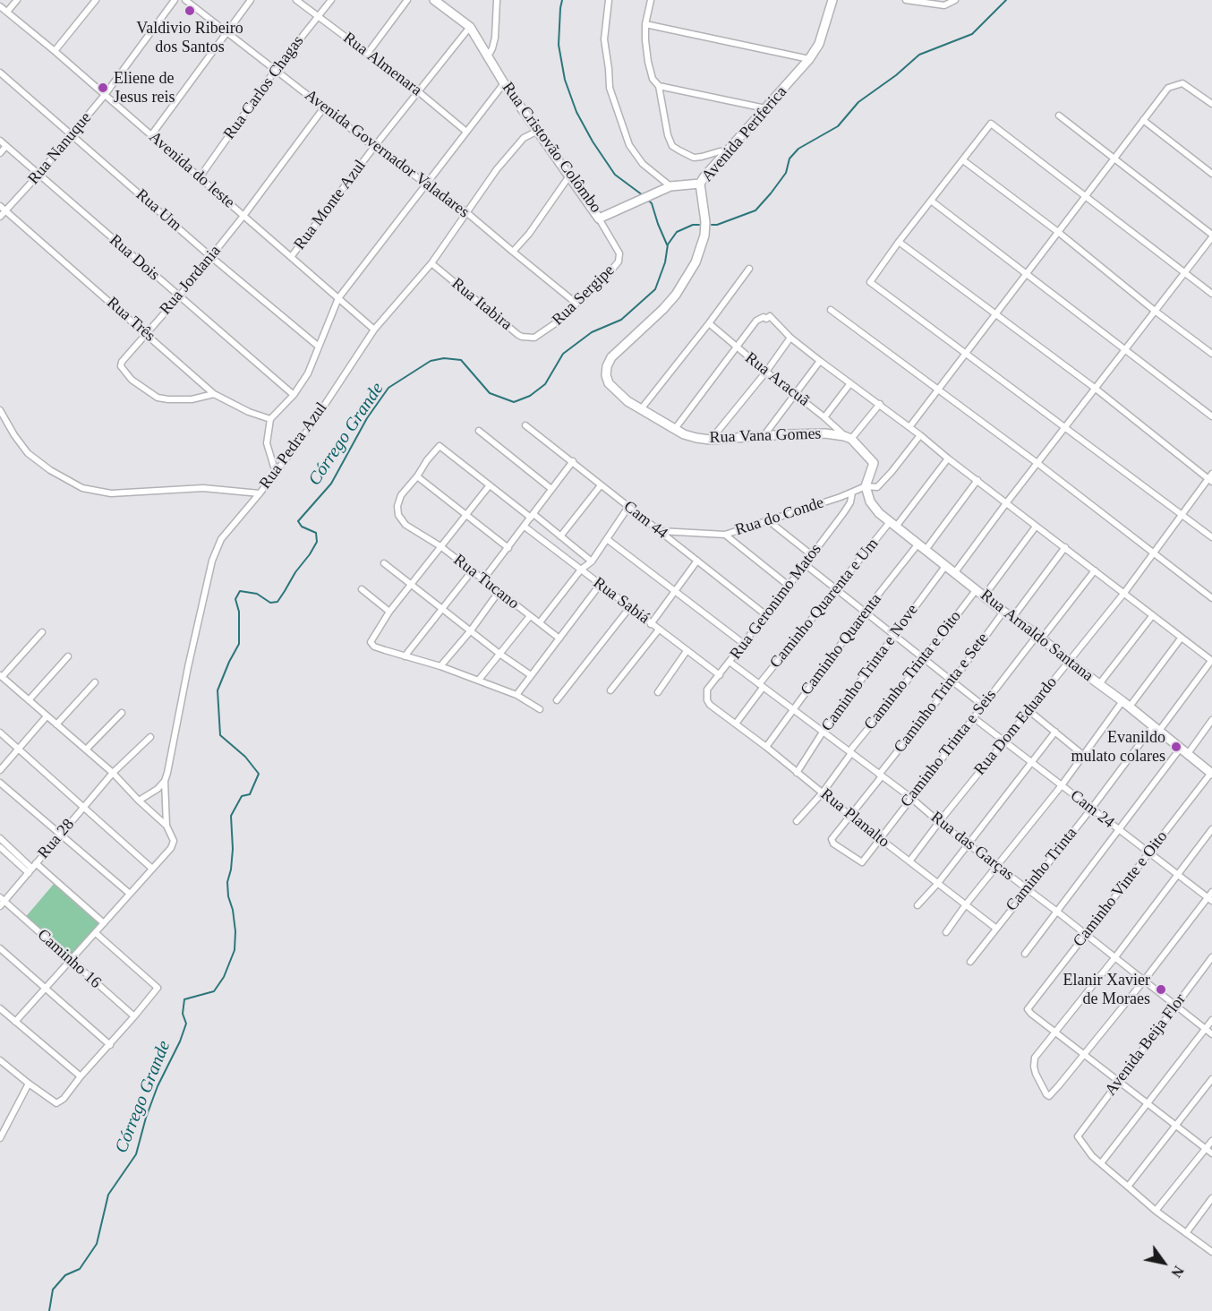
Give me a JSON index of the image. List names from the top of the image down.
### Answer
{
  "streets": {
    "street": [
      "Rua Almenara",
      "Rua Carlos Chagas",
      "Avenida Periferica",
      "Rua Cristovão Colômbo",
      "Rua Nanuque",
      "Avenida Governador Valadares",
      "Avenida do leste",
      "Rua Monte Azul",
      "Rua Um",
      "Rua Dois",
      "Rua Jordania",
      "Rua Sergipe",
      "Rua Itabira",
      "Rua Três",
      "Rua Aracuã",
      "Rua Vana Gomes",
      "Rua Pedra Azul",
      "Rua do Conde",
      "Cam 44",
      "Rua Tucano",
      "Rua Sabiá",
      "Rua Geronimo Matos",
      "Caminho Quarenta e Um",
      "Rua Arnaldo Santana",
      "Caminho Quarenta",
      "Caminho Trinta e Nove",
      "Caminho Trinta e Oito",
      "Caminho Trinta e Sete",
      "Rua Dom Eduardo",
      "Caminho Trinta e Seis",
      "Cam 24",
      "Rua Planalto",
      "Rua 28",
      "Rua das Garças",
      "Caminho Trinta",
      "Caminho Vinte e Oito",
      "Caminho 16",
      "Avenida Beija Flor"
    ]
  },
  "crossings": [
    ["Rua Almenara", "Rua Carlos Chagas"],
    ["Rua Almenara", "Rua Monte Azul"],
    ["Rua Carlos Chagas", "Avenida Governador Valadares"],
    ["Rua Carlos Chagas", "Avenida do leste"],
    ["Avenida Periferica", "Rua Cristovão Colômbo"],
    ["Avenida Periferica", "Rua Vana Gomes"],
    ["Rua Cristovão Colômbo", "Rua Monte Azul"],
    ["Rua Cristovão Colômbo", "Rua Sergipe"],
    ["Rua Cristovão Colômbo", "Rua Pedra Azul"],
    ["Rua Nanuque", "Avenida do leste"],
    ["Rua Nanuque", "Rua Um"],
    ["Rua Nanuque", "Rua Dois"],
    ["Rua Nanuque", "Rua Três"],
    ["Avenida Governador Valadares", "Rua Monte Azul"],
    ["Avenida Governador Valadares", "Rua Jordania"],
    ["Avenida Governador Valadares", "Rua Sergipe"],
    ["Avenida Governador Valadares", "Rua Pedra Azul"],
    ["Avenida do leste", "Rua Monte Azul"],
    ["Avenida do leste", "Rua Jordania"],
    ["Avenida do leste", "Rua Pedra Azul"],
    ["Rua Um", "Rua Jordania"],
    ["Rua Dois", "Rua Jordania"],
    ["Rua Jordania", "Rua Três"],
    ["Rua Sergipe", "Rua Itabira"],
    ["Rua Itabira", "Rua Pedra Azul"],
    ["Rua Aracuã", "Rua Vana Gomes"],
    ["Rua Aracuã", "Rua do Conde"],
    ["Rua Aracuã", "Rua Arnaldo Santana"],
    ["Rua do Conde", "Cam 44"],
    ["Rua do Conde", "Rua Geronimo Matos"],
    ["Rua do Conde", "Rua Arnaldo Santana"],
    ["Cam 44", "Rua Geronimo Matos"],
    ["Rua Sabiá", "Rua Geronimo Matos"],
    ["Rua Geronimo Matos", "Rua Planalto"],
    ["Rua Geronimo Matos", "Rua das Garças"],
    ["Caminho Quarenta e Um", "Rua Arnaldo Santana"],
    ["Caminho Quarenta e Um", "Rua Planalto"],
    ["Caminho Quarenta e Um", "Rua das Garças"],
    ["Rua Arnaldo Santana", "Caminho Quarenta"],
    ["Rua Arnaldo Santana", "Caminho Trinta e Nove"],
    ["Rua Arnaldo Santana", "Caminho Trinta e Oito"],
    ["Rua Arnaldo Santana", "Caminho Trinta e Sete"],
    ["Rua Arnaldo Santana", "Rua Dom Eduardo"],
    ["Rua Arnaldo Santana", "Caminho Trinta e Seis"],
    ["Rua Arnaldo Santana", "Caminho Trinta"],
    ["Rua Arnaldo Santana", "Caminho Vinte e Oito"],
    ["Caminho Quarenta", "Rua Planalto"],
    ["Caminho Quarenta", "Rua das Garças"],
    ["Caminho Trinta e Nove", "Rua Planalto"],
    ["Caminho Trinta e Nove", "Rua das Garças"],
    ["Caminho Trinta e Oito", "Rua Planalto"],
    ["Caminho Trinta e Oito", "Rua das Garças"],
    ["Caminho Trinta e Sete", "Caminho Trinta e Seis"],
    ["Caminho Trinta e Sete", "Rua Planalto"],
    ["Caminho Trinta e Sete", "Rua das Garças"],
    ["Rua Dom Eduardo", "Cam 24"],
    ["Rua Dom Eduardo", "Rua Planalto"],
    ["Rua Dom Eduardo", "Rua das Garças"],
    ["Caminho Trinta e Seis", "Cam 24"],
    ["Caminho Trinta e Seis", "Rua Planalto"],
    ["Caminho Trinta e Seis", "Rua das Garças"],
    ["Cam 24", "Caminho Trinta"],
    ["Cam 24", "Caminho Vinte e Oito"],
    ["Rua Planalto", "Caminho Trinta"],
    ["Rua 28", "Caminho 16"],
    ["Rua das Garças", "Caminho Trinta"],
    ["Rua das Garças", "Caminho Vinte e Oito"],
    ["Rua das Garças", "Avenida Beija Flor"]
  ],
  "water": ["Córrego Grande"],
  "places": [
    "Valdivio Ribeiro dos Santos",
    "Eliene de Jesus reis",
    "Evanildo mulato colares",
    "Elanir Xavier de Moraes"
  ],
  "north": "bottom right"
}
